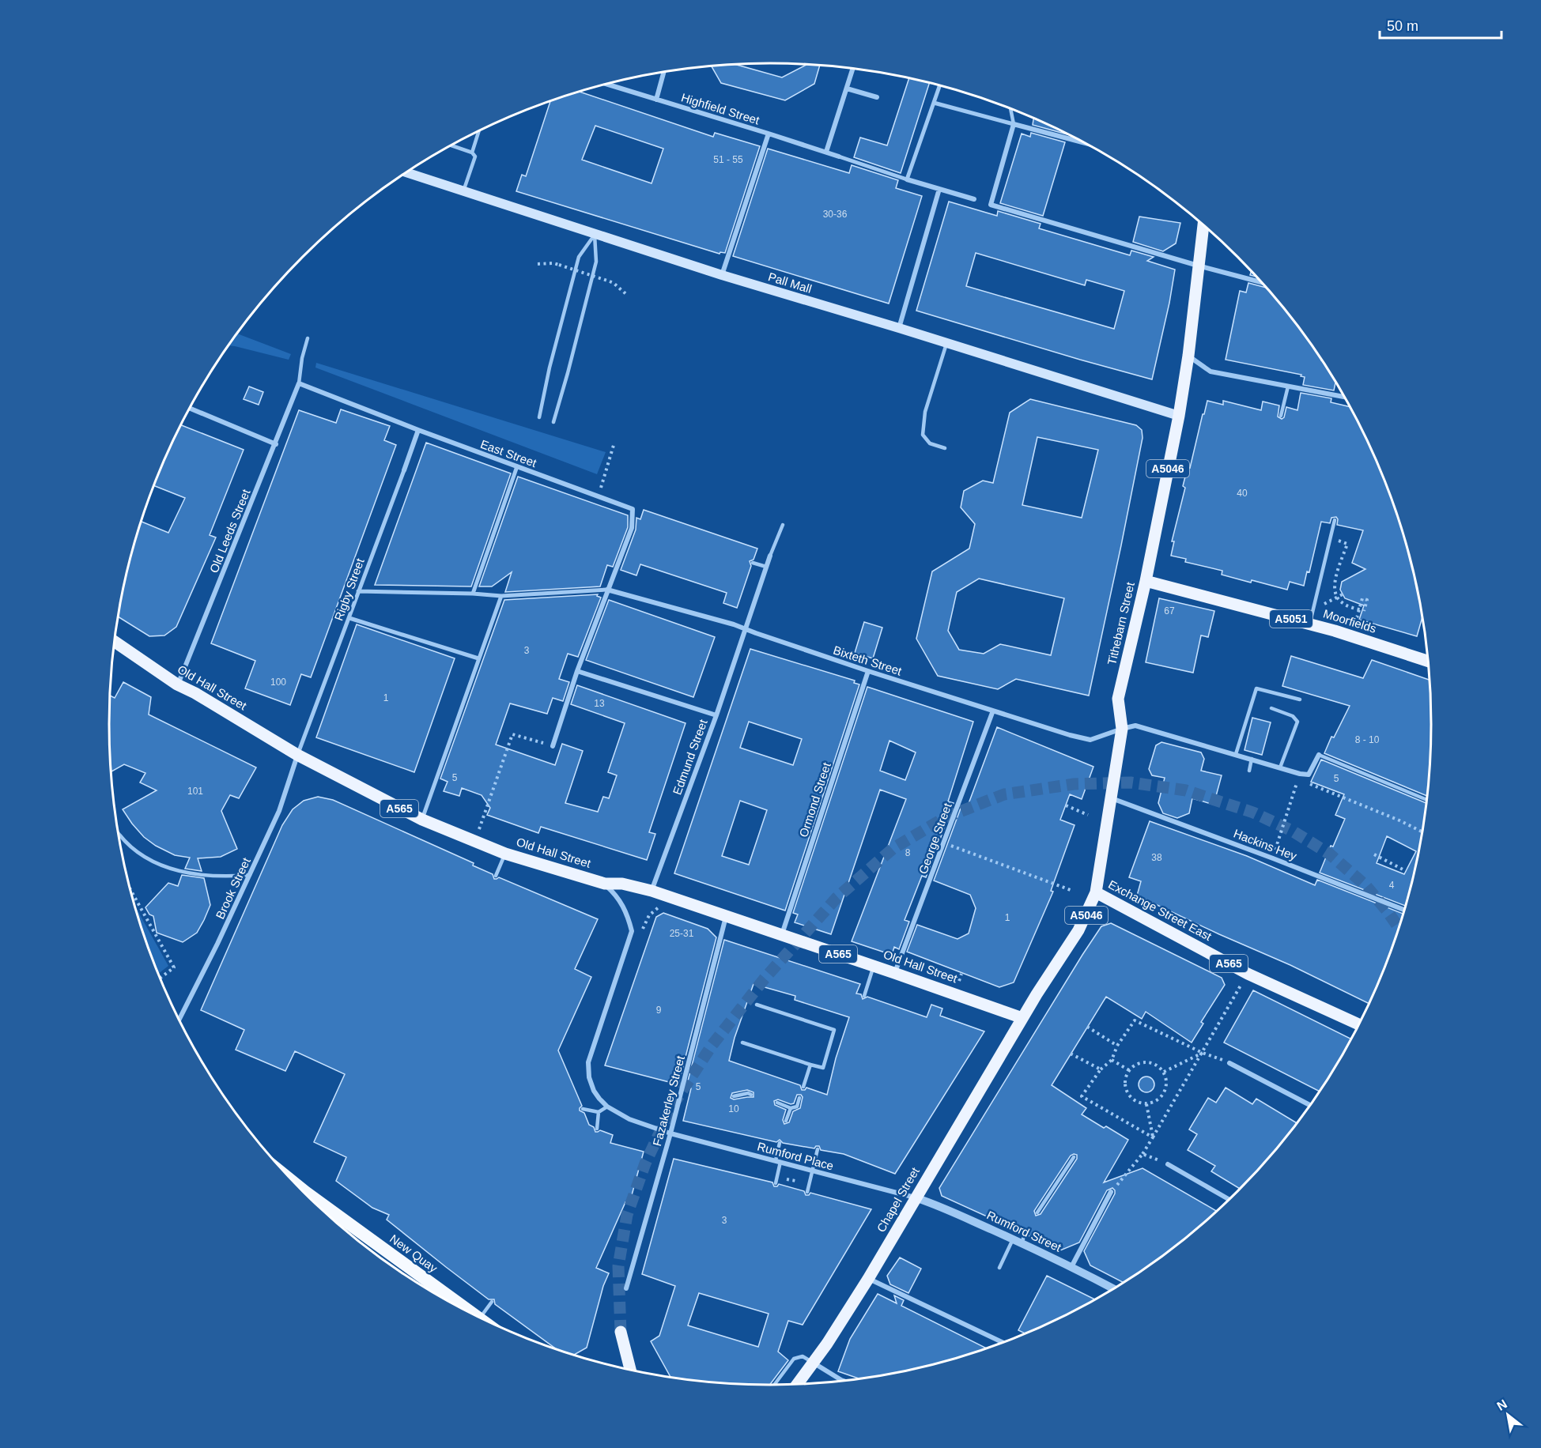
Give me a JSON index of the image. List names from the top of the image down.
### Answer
{
  "streets": {
    "highway": ["New Quay"],
    "main road": [
      "Pall Mall",
      "A5046",
      "A5051",
      "Moorfields",
      "Tithebarn Street",
      "Old Hall Street",
      "A565",
      "Exchange Street East",
      "Chapel Street"
    ],
    "street": [
      "Highfield Street",
      "East Street",
      "Old Leeds Street",
      "Rigby Street",
      "Bixteth Street",
      "Edmund Street",
      "Ormond Street",
      "George Street",
      "Hackins Hey",
      "Brook Street",
      "Fazakerley Street",
      "Rumford Place",
      "Rumford Street"
    ]
  },
  "crossings": [
    ["Pall Mall", "Tithebarn Street"],
    ["East Street", "Old Leeds Street"],
    ["East Street", "Rigby Street"],
    ["East Street", "Bixteth Street"],
    ["Old Leeds Street", "Old Hall Street"],
    ["Rigby Street", "Old Hall Street"],
    ["Rigby Street", "Brook Street"],
    ["Moorfields", "Tithebarn Street"],
    ["Tithebarn Street", "Bixteth Street"],
    ["Tithebarn Street", "Old Hall Street"],
    ["Tithebarn Street", "Hackins Hey"],
    ["Tithebarn Street", "Exchange Street East"],
    ["Tithebarn Street", "Chapel Street"],
    ["Bixteth Street", "Edmund Street"],
    ["Bixteth Street", "Ormond Street"],
    ["Bixteth Street", "George Street"],
    ["Old Hall Street", "Edmund Street"],
    ["Old Hall Street", "Ormond Street"],
    ["Old Hall Street", "George Street"],
    ["Old Hall Street", "Brook Street"],
    ["Old Hall Street", "Fazakerley Street"],
    ["Old Hall Street", "Chapel Street"],
    ["Fazakerley Street", "Rumford Place"],
    ["Rumford Place", "Chapel Street"],
    ["Rumford Place", "Rumford Street"],
    ["Chapel Street", "Rumford Street"]
  ],
  "house_numbers": [
    "51 - 55",
    "30-36",
    "40",
    "67",
    "3",
    "100",
    "1",
    "13",
    "8 - 10",
    "5",
    "5",
    "101",
    "8",
    "38",
    "4",
    "1",
    "25-31",
    "9",
    "5",
    "10",
    "3"
  ],
  "scale_bar": "50 m",
  "north": "top left"
}
